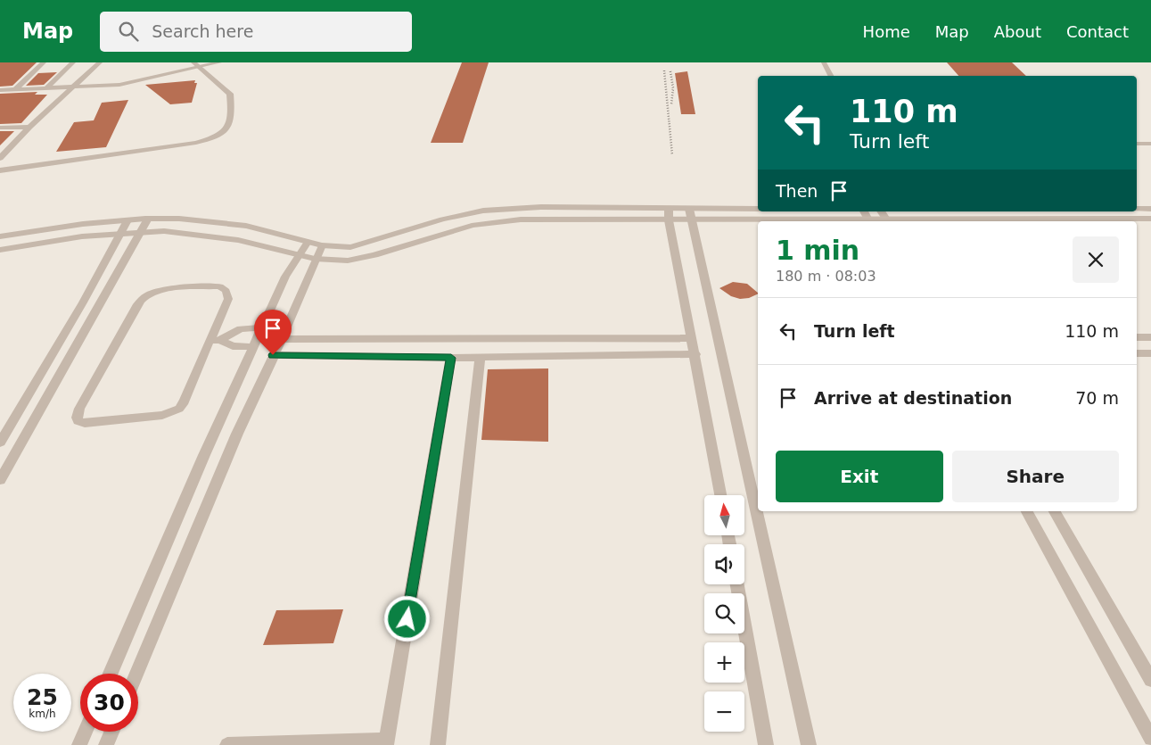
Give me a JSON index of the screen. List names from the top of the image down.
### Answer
{
  "north": "top",
  "page": {
    "header": "Map",
    "search": "Search here",
    "nav": [
      "Home",
      "Map",
      "About",
      "Contact"
    ],
    "turn": ["110 m", "Turn left"],
    "then": "Then",
    "heading": ["1 min", "180 m · 08:03"],
    "list": [
      {
        "name": "Turn left",
        "value": "110 m"
      },
      {
        "name": "Arrive at destination",
        "value": "70 m"
      }
    ],
    "buttons": ["Exit", "Share"],
    "map_buttons": ["+", "−"],
    "speed": "25 km/h",
    "limit": "30"
  }
}
